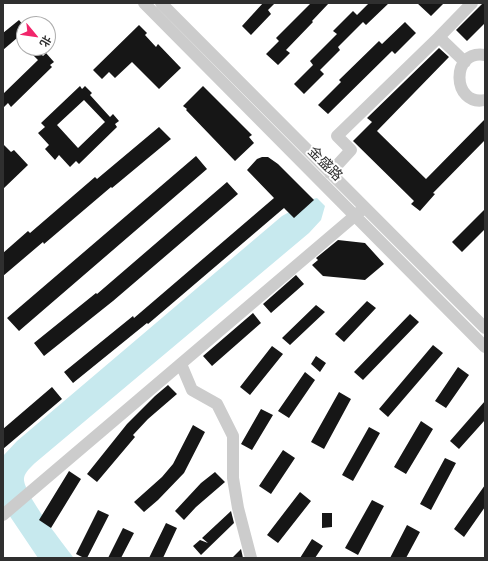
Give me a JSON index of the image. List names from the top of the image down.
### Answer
{
  "streets": {
    "street": ["金盛路"]
  },
  "north": "bottom right"
}
